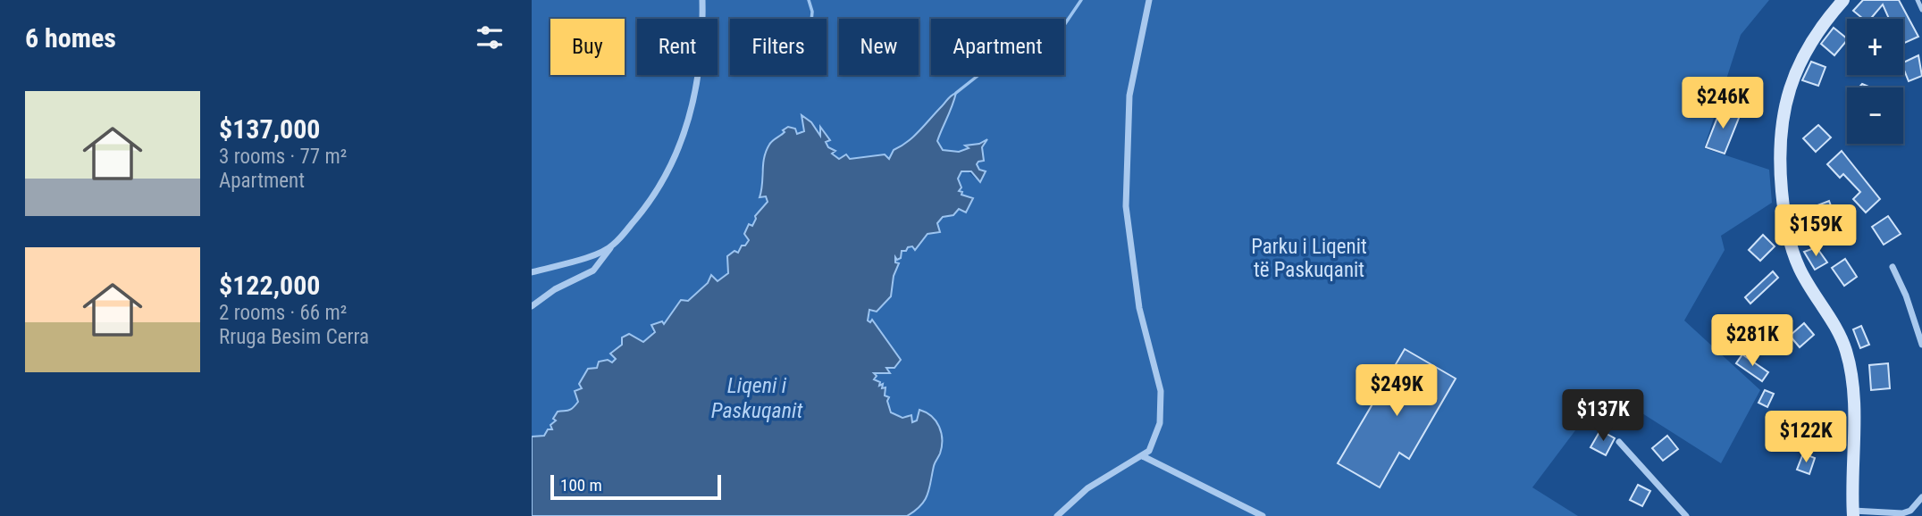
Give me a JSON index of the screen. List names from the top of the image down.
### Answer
{
  "water": ["Liqeni i Paskuqanit"],
  "parks": ["Parku i Liqenit të Paskuqanit"],
  "scale_bar": "100 m",
  "page": {
    "heading": "6 homes",
    "map_buttons": ["+", "−"],
    "chip": [
      "Buy",
      "Rent",
      "Filters",
      "New",
      "Apartment"
    ],
    "list": [
      {
        "name": "$137,000",
        "note": "3 rooms · 77 m² · Apartment"
      },
      {
        "name": "$122,000",
        "note": "2 rooms · 66 m² · Rruga Besim Cerra"
      }
    ],
    "price": [
      "$246K",
      "$159K",
      "$281K",
      "$249K",
      "$137K",
      "$122K"
    ],
    "scale": "100 m"
  }
}
